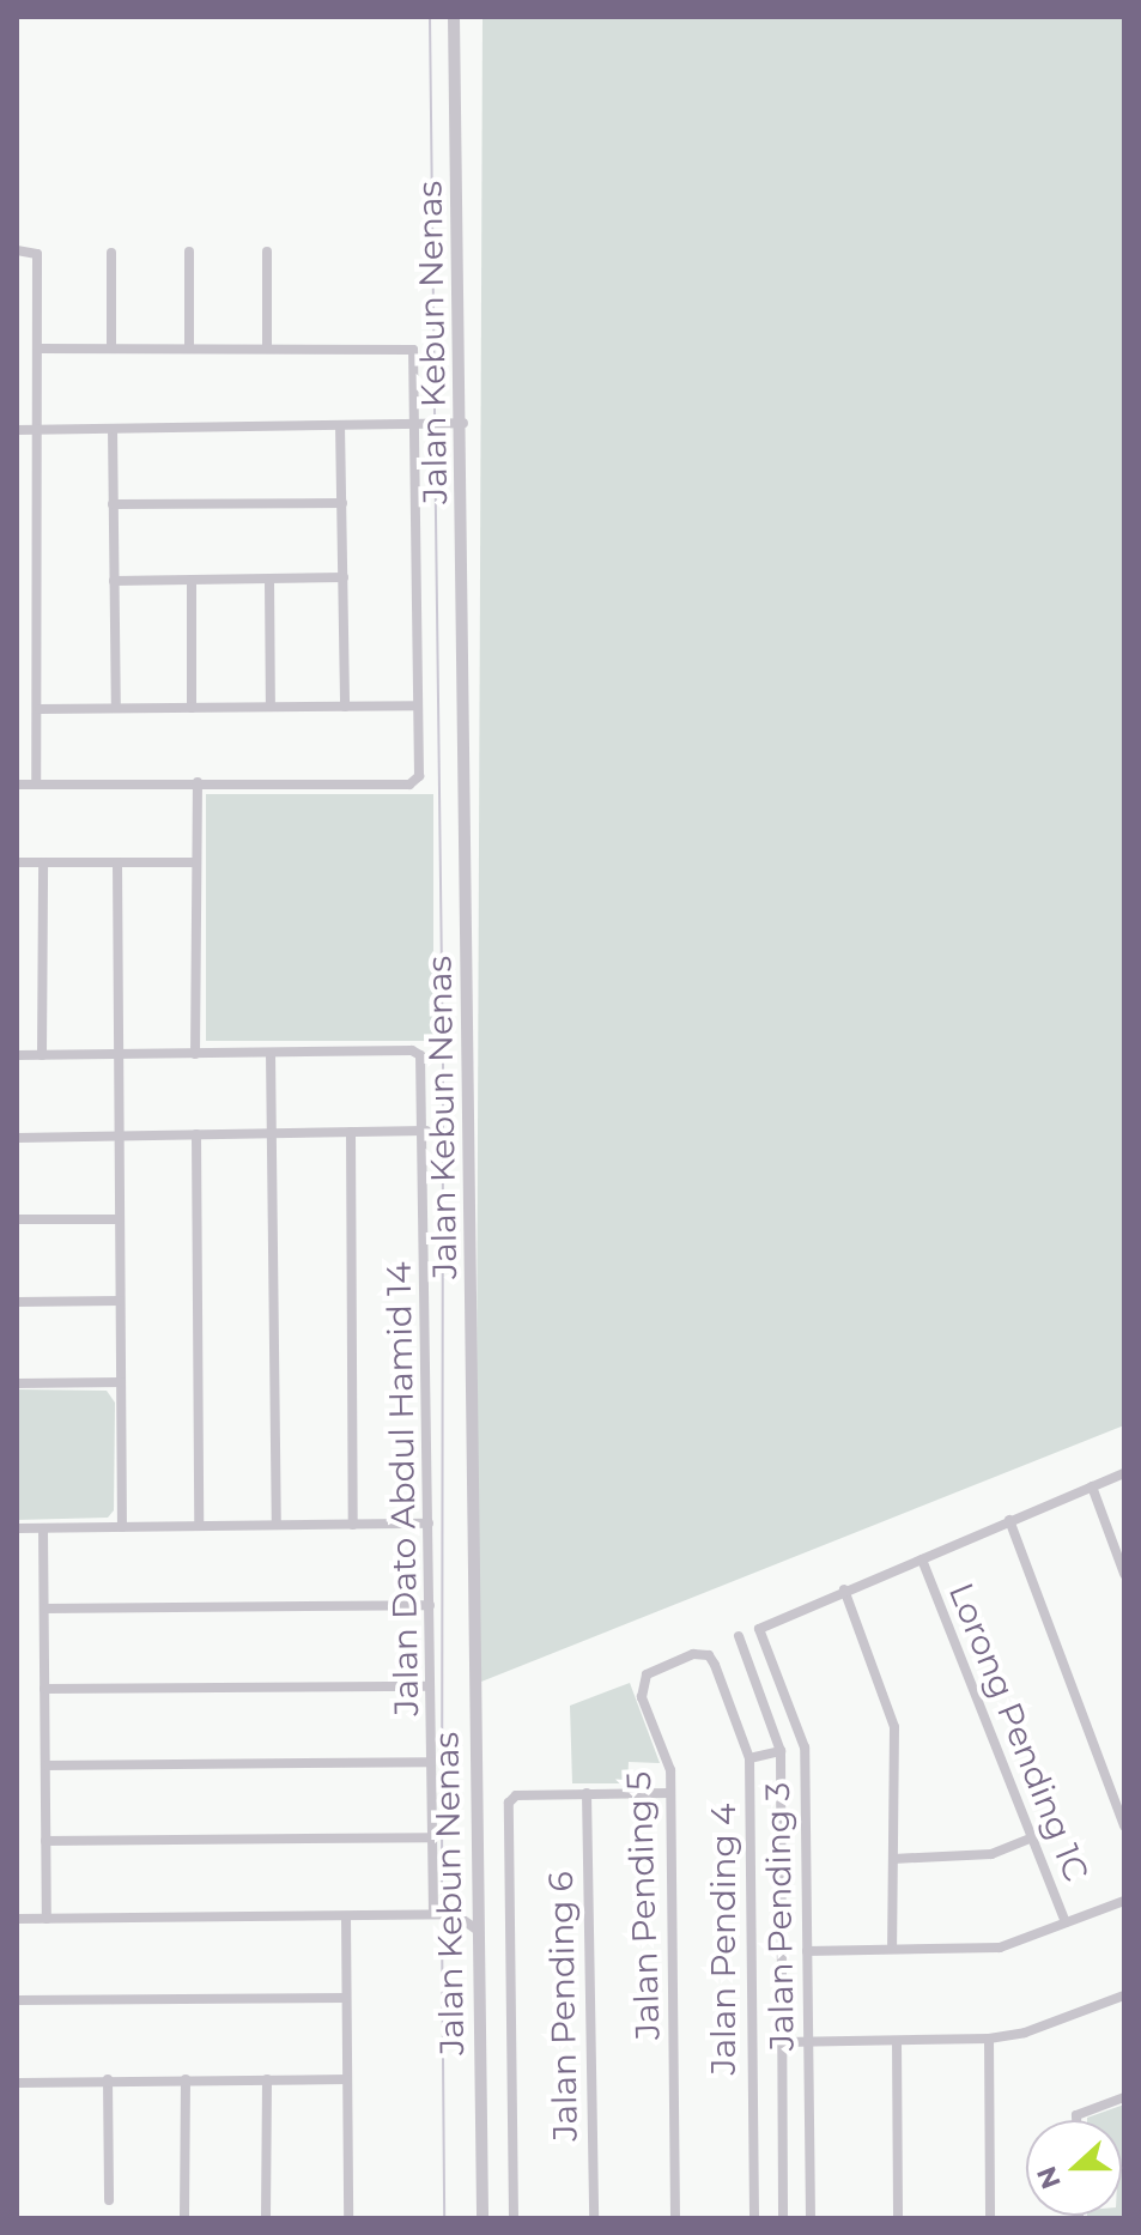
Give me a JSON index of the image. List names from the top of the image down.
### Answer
{
  "streets": {
    "street": [
      "Jalan Kebun Nenas",
      "Jalan Dato Abdul Hamid 14",
      "Lorong Pending 1C",
      "Jalan Pending 5",
      "Jalan Pending 3",
      "Jalan Pending 4",
      "Jalan Pending 6"
    ]
  },
  "crossings": [
    ["Jalan Pending 5", "Jalan Pending 4"]
  ],
  "north": "left"
}
